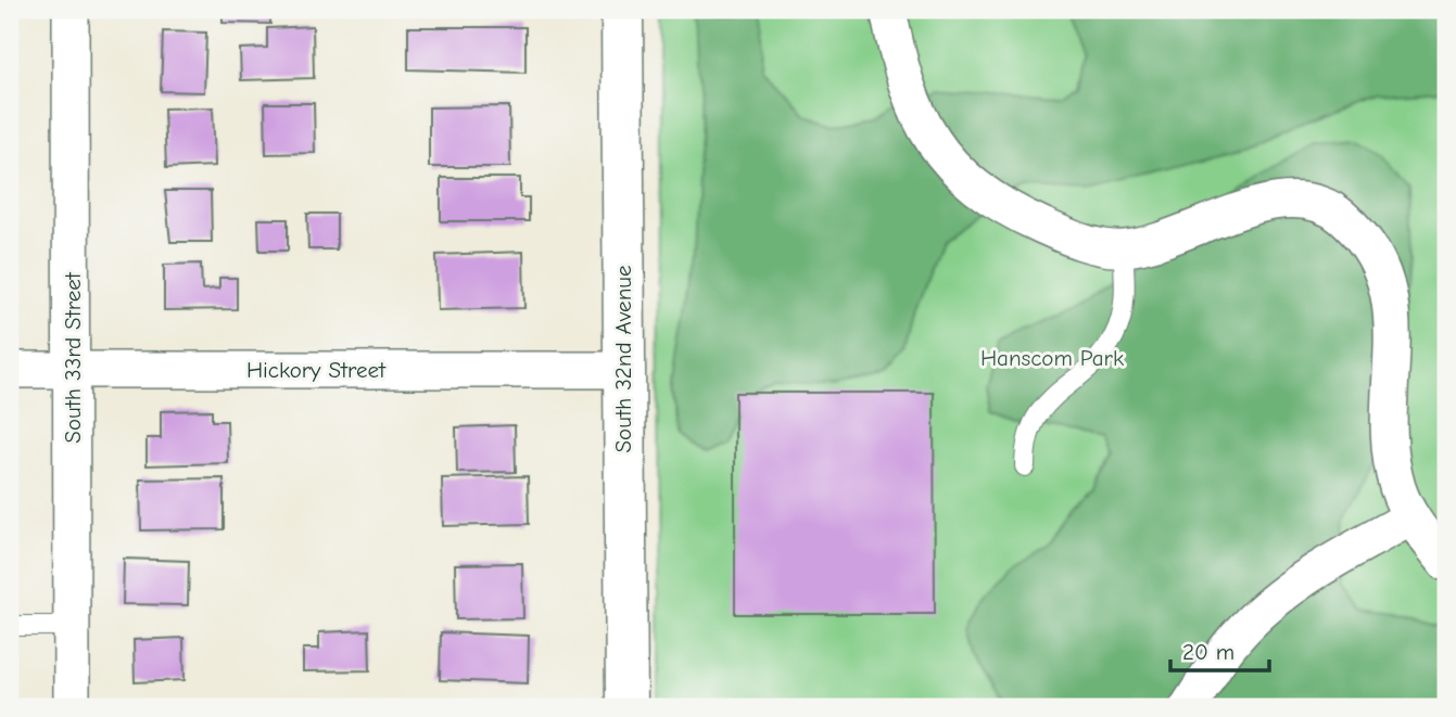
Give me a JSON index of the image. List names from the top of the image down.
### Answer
{
  "streets": {
    "street": ["South 33rd Street", "South 32nd Avenue", "Hickory Street"]
  },
  "crossings": [
    ["South 33rd Street", "Hickory Street"],
    ["South 32nd Avenue", "Hickory Street"]
  ],
  "parks": ["Hanscom Park"],
  "scale_bar": "20 m"
}
